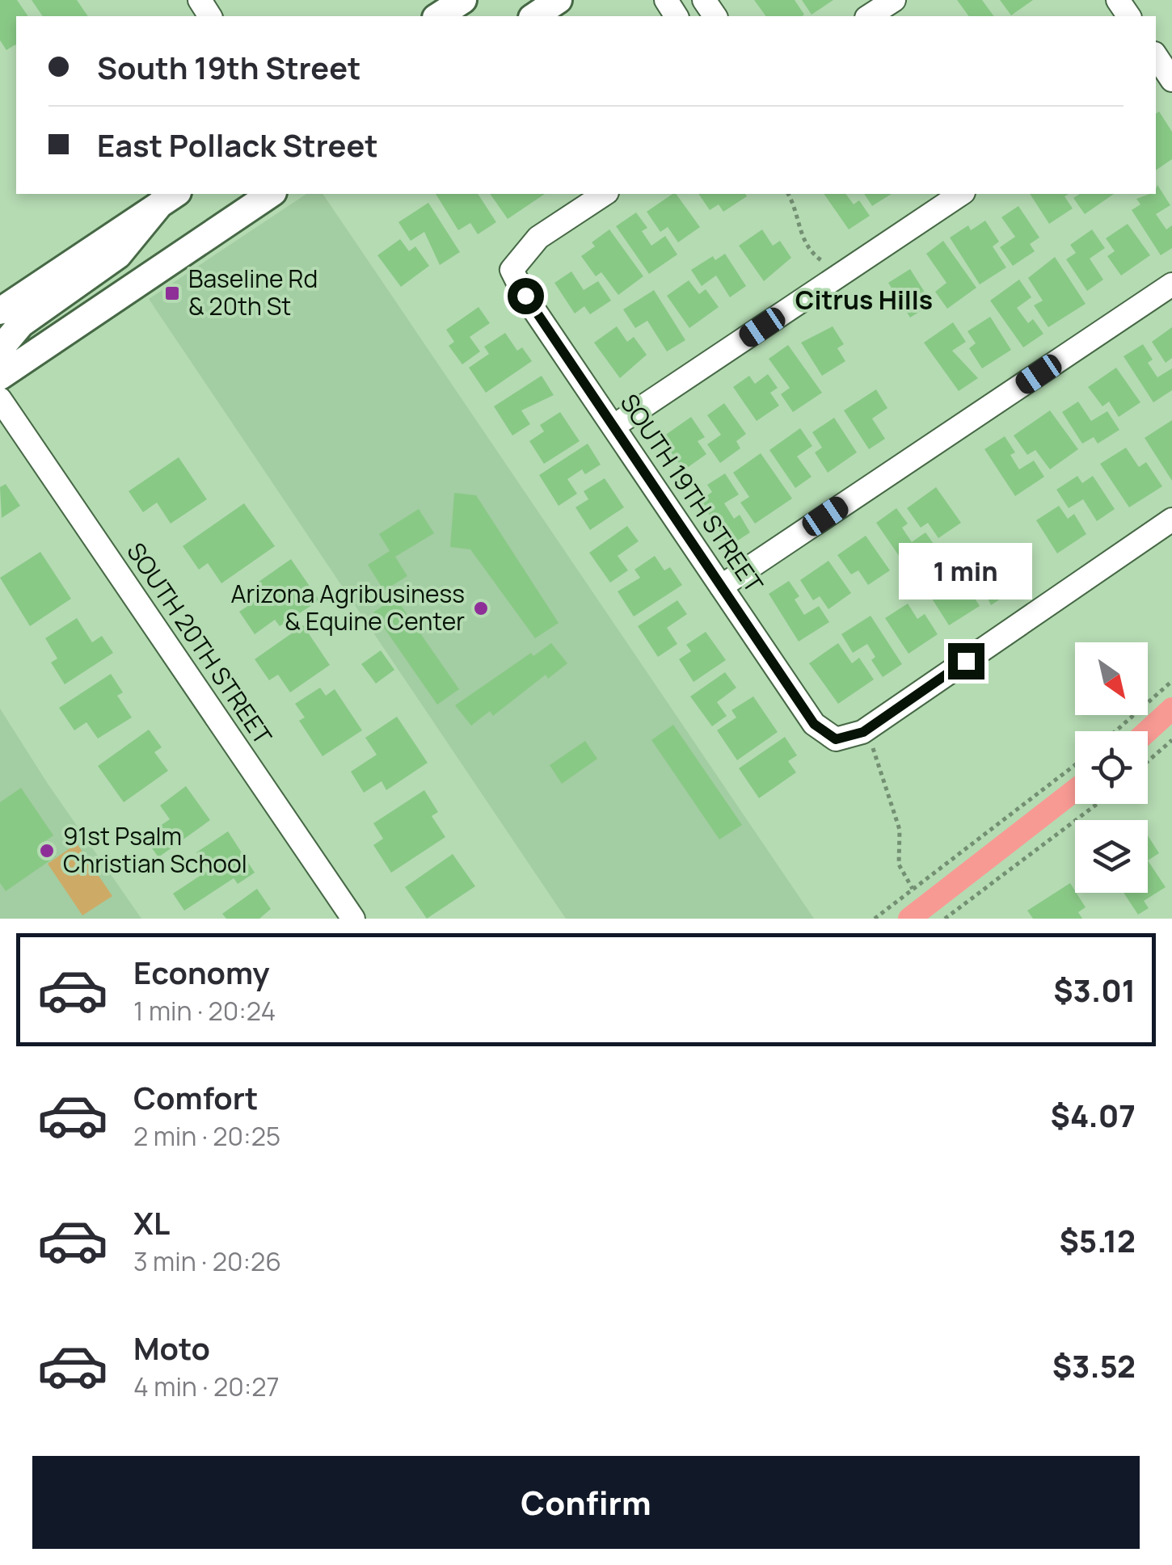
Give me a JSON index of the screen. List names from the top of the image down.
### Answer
{
  "streets": {
    "street": ["SOUTH 19TH STREET", "SOUTH 20TH STREET"]
  },
  "districts": ["Citrus Hills"],
  "places": {
    "transit": ["Baseline Rd & 20th St"],
    "other": ["Arizona Agribusiness & Equine Center", "91st Psalm Christian School"]
  },
  "north": "bottom right",
  "page": {
    "banner": ["South 19th Street", "East Pollack Street"],
    "bubble": "1 min",
    "list": [
      {
        "name": "Economy",
        "note": "1 min · 20:24",
        "value": "$3.01"
      },
      {
        "name": "Comfort",
        "note": "2 min · 20:25",
        "value": "$4.07"
      },
      {
        "name": "XL",
        "note": "3 min · 20:26",
        "value": "$5.12"
      },
      {
        "name": "Moto",
        "note": "4 min · 20:27",
        "value": "$3.52"
      }
    ],
    "buttons": "Confirm"
  }
}
